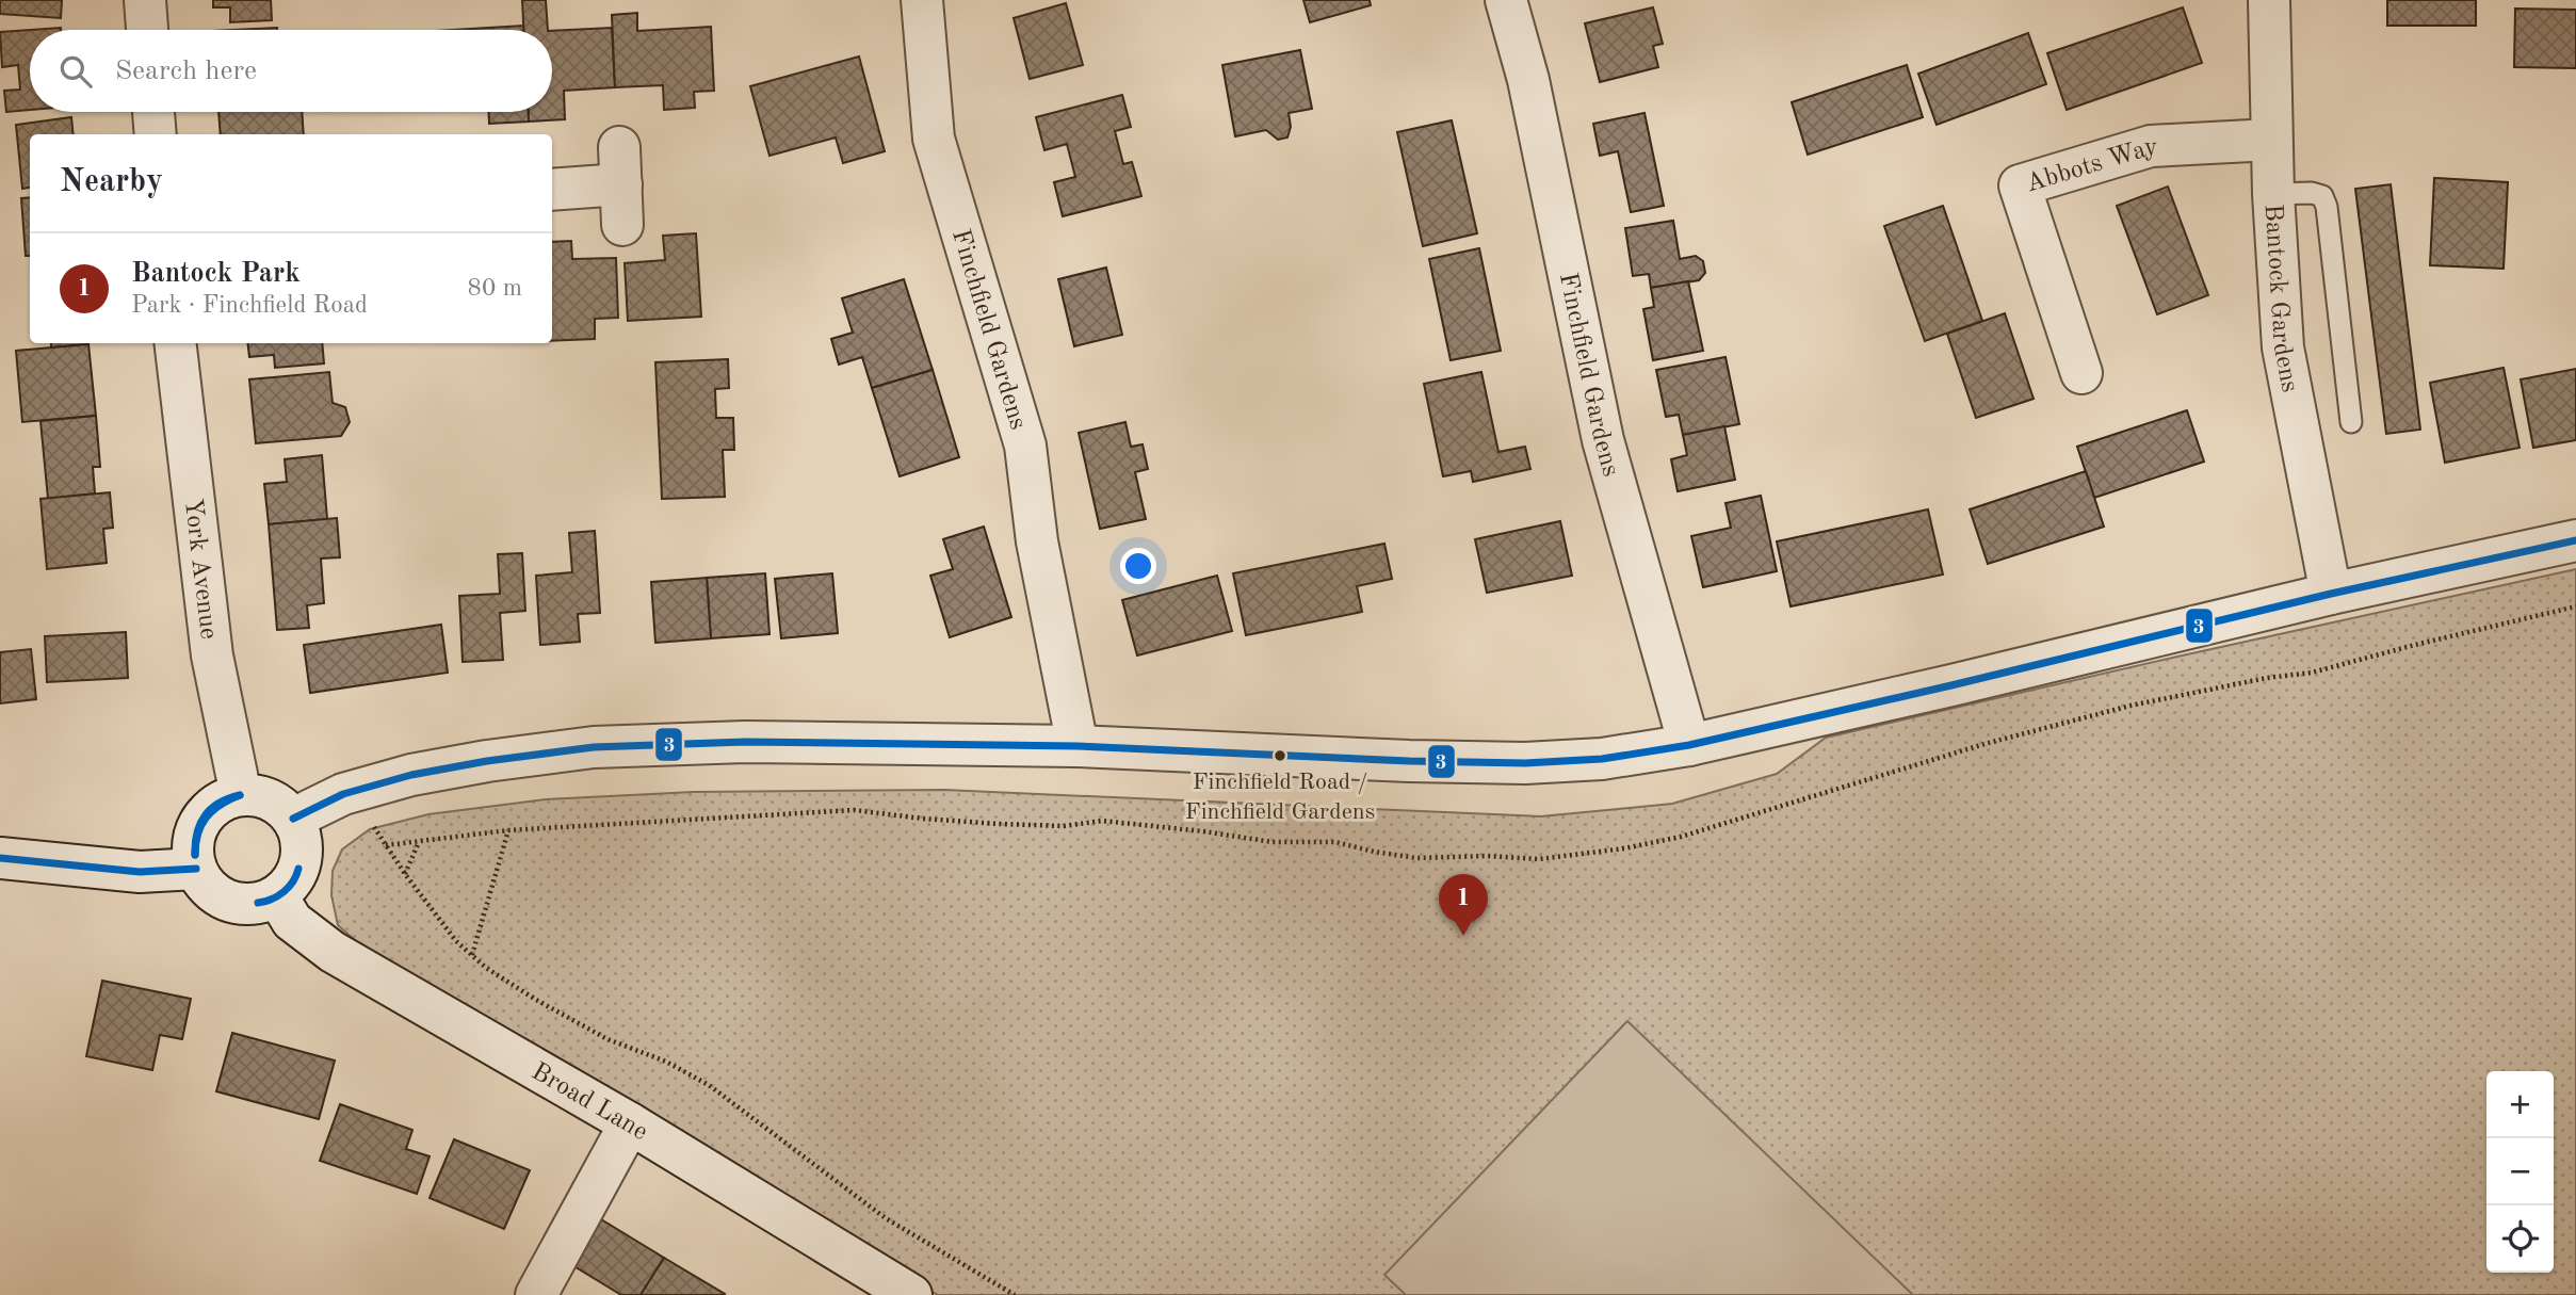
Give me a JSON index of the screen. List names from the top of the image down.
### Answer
{
  "streets": {
    "street": [
      "Abbots Way",
      "Bantock Gardens",
      "Finchfield Gardens",
      "York Avenue",
      "Broad Lane"
    ]
  },
  "crossings": [
    ["Abbots Way", "Bantock Gardens"],
    ["York Avenue", "Broad Lane"]
  ],
  "places": ["Finchfield Road / Finchfield Gardens"],
  "lines": ["transit line 3"],
  "page": {
    "search": "Search here",
    "heading": "Nearby",
    "list": [
      {
        "mark": "1",
        "name": "Bantock Park",
        "note": "Park · Finchfield Road",
        "value": "80 m"
      }
    ],
    "pins": "1",
    "map_buttons": ["+", "−"]
  }
}
